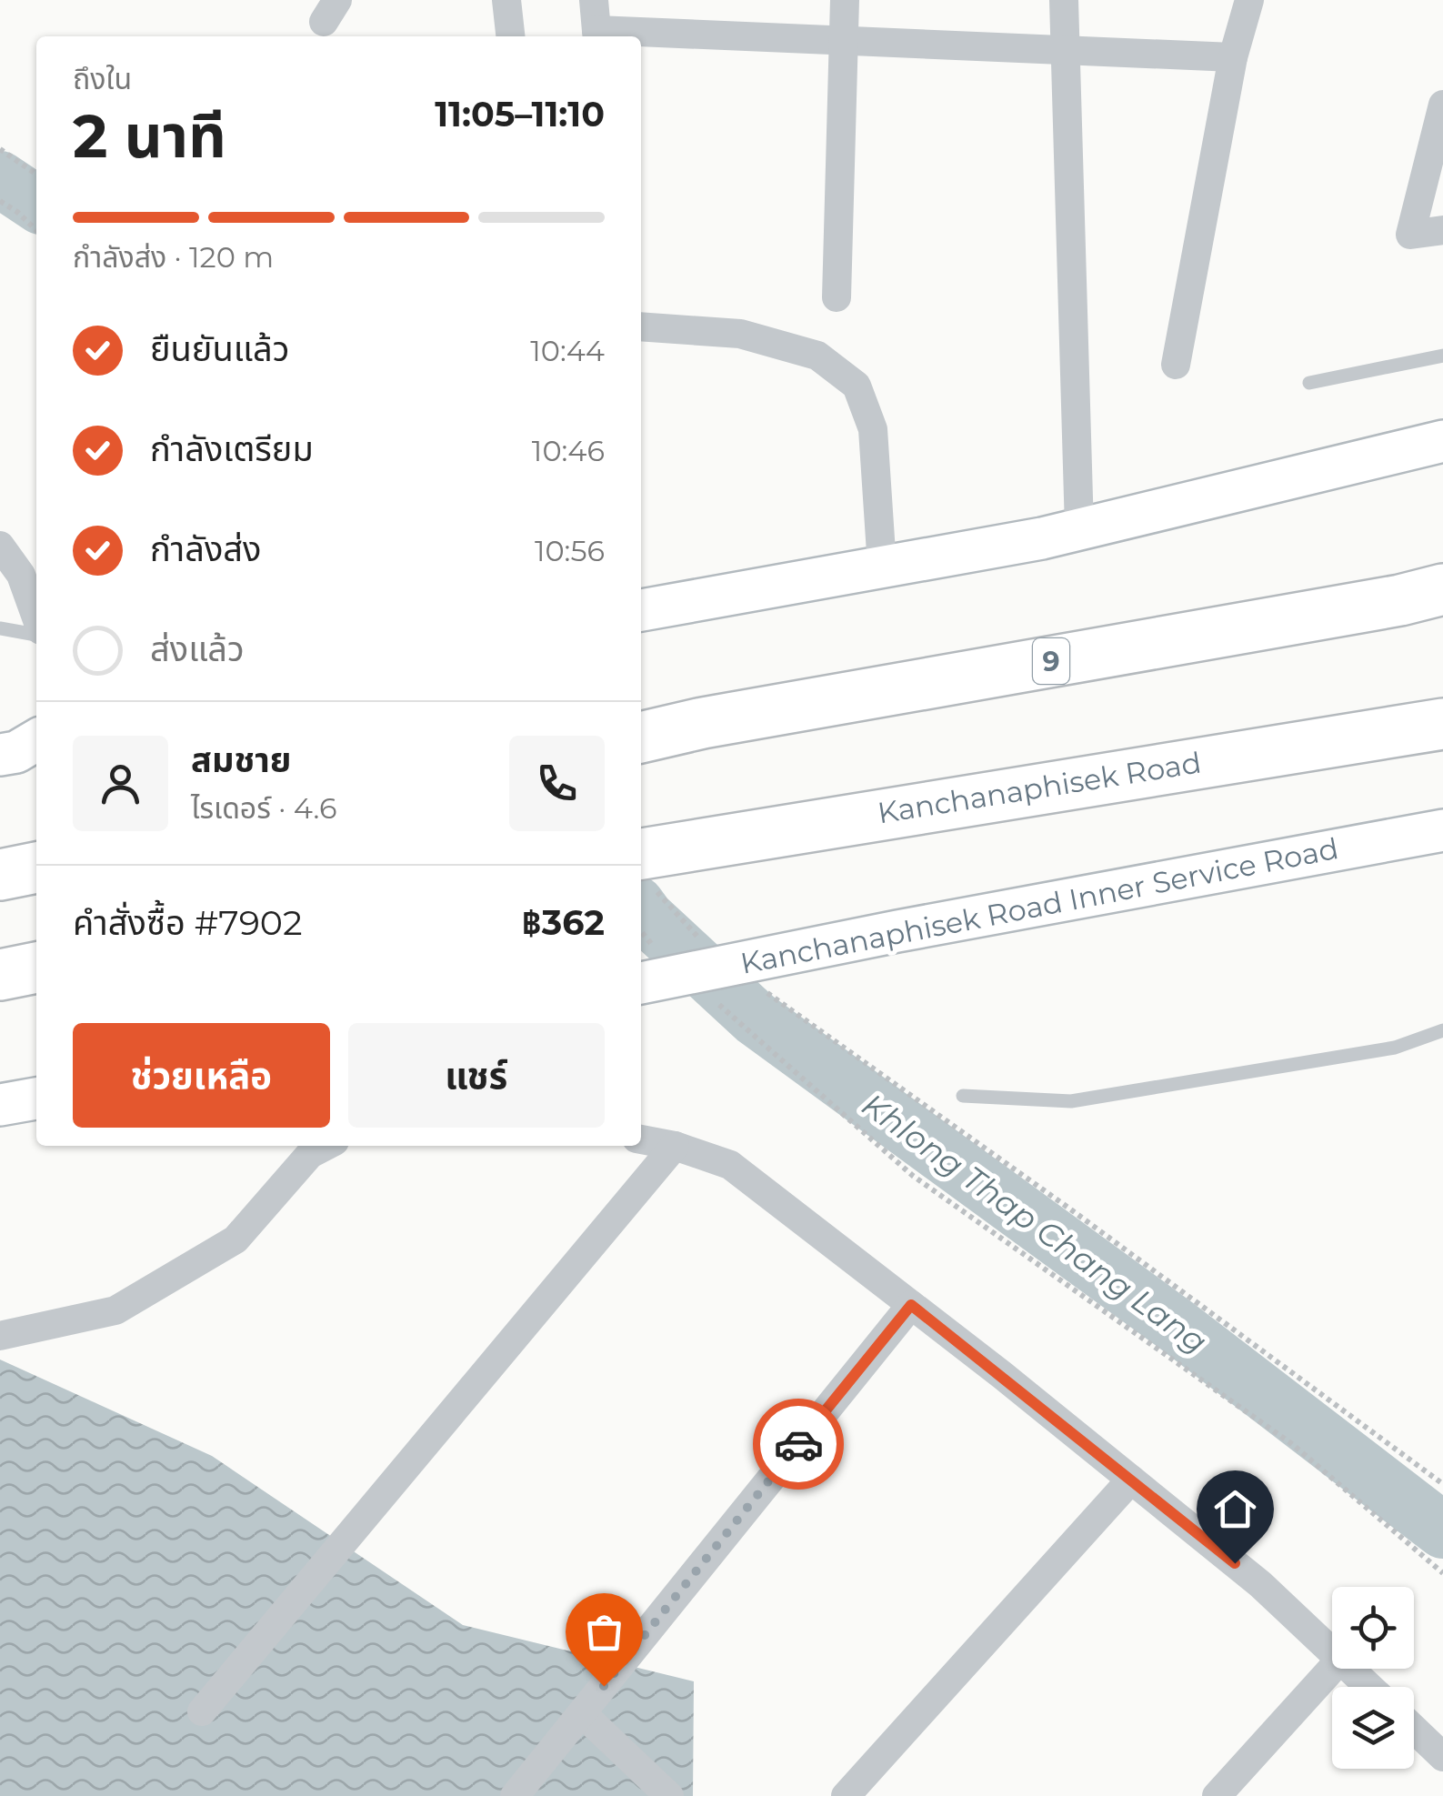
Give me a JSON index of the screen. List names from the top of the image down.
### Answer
{
  "streets": {
    "highway": ["9", "Kanchanaphisek Road"],
    "main road": ["Kanchanaphisek Road Inner Service Road"]
  },
  "water": ["Khlong Thap Chang Lang"],
  "page": {
    "heading": ["2 นาที", "ถึงใน", "11:05–11:10"],
    "panel": [
      "สมชาย",
      "ไรเดอร์ · 4.6",
      "คำสั่งซื้อ #7902",
      "฿362"
    ],
    "bar": "กำลังส่ง · 120 m",
    "list": [
      ["ยืนยันแล้ว", "10:44"],
      ["กำลังเตรียม", "10:46"],
      ["กำลังส่ง", "10:56"],
      "ส่งแล้ว"
    ],
    "buttons": ["ช่วยเหลือ", "แชร์"]
  }
}
